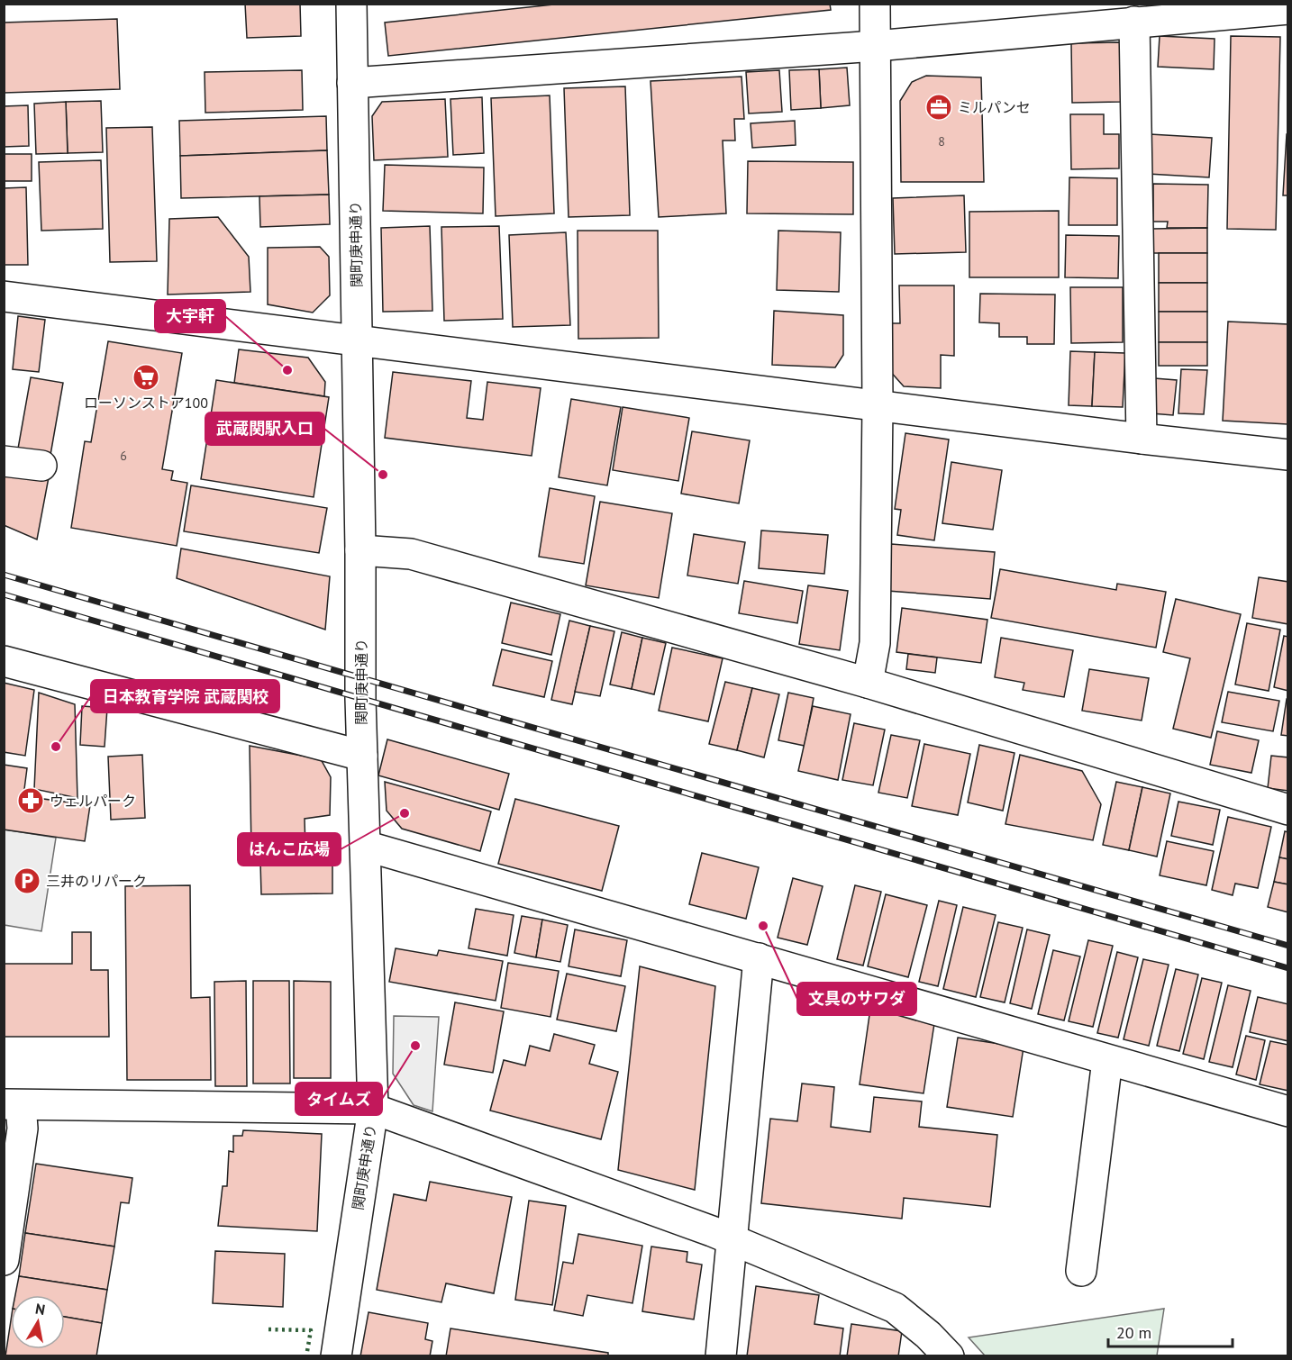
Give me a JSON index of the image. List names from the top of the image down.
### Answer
{
  "streets": {
    "street": ["関町庚申通り"]
  },
  "places": {
    "office": ["ミルパンセ"],
    "other": [
      "大宇軒",
      "武蔵関駅入口",
      "日本教育学院 武蔵関校",
      "はんこ広場",
      "文具のサワダ",
      "タイムズ"
    ],
    "supermarket": ["ローソンストア100"],
    "pharmacy": ["ウェルパーク"],
    "parking": ["三井のリパーク"]
  },
  "house_numbers": ["8", "6"],
  "scale_bar": "20 m",
  "north": "top"
}
